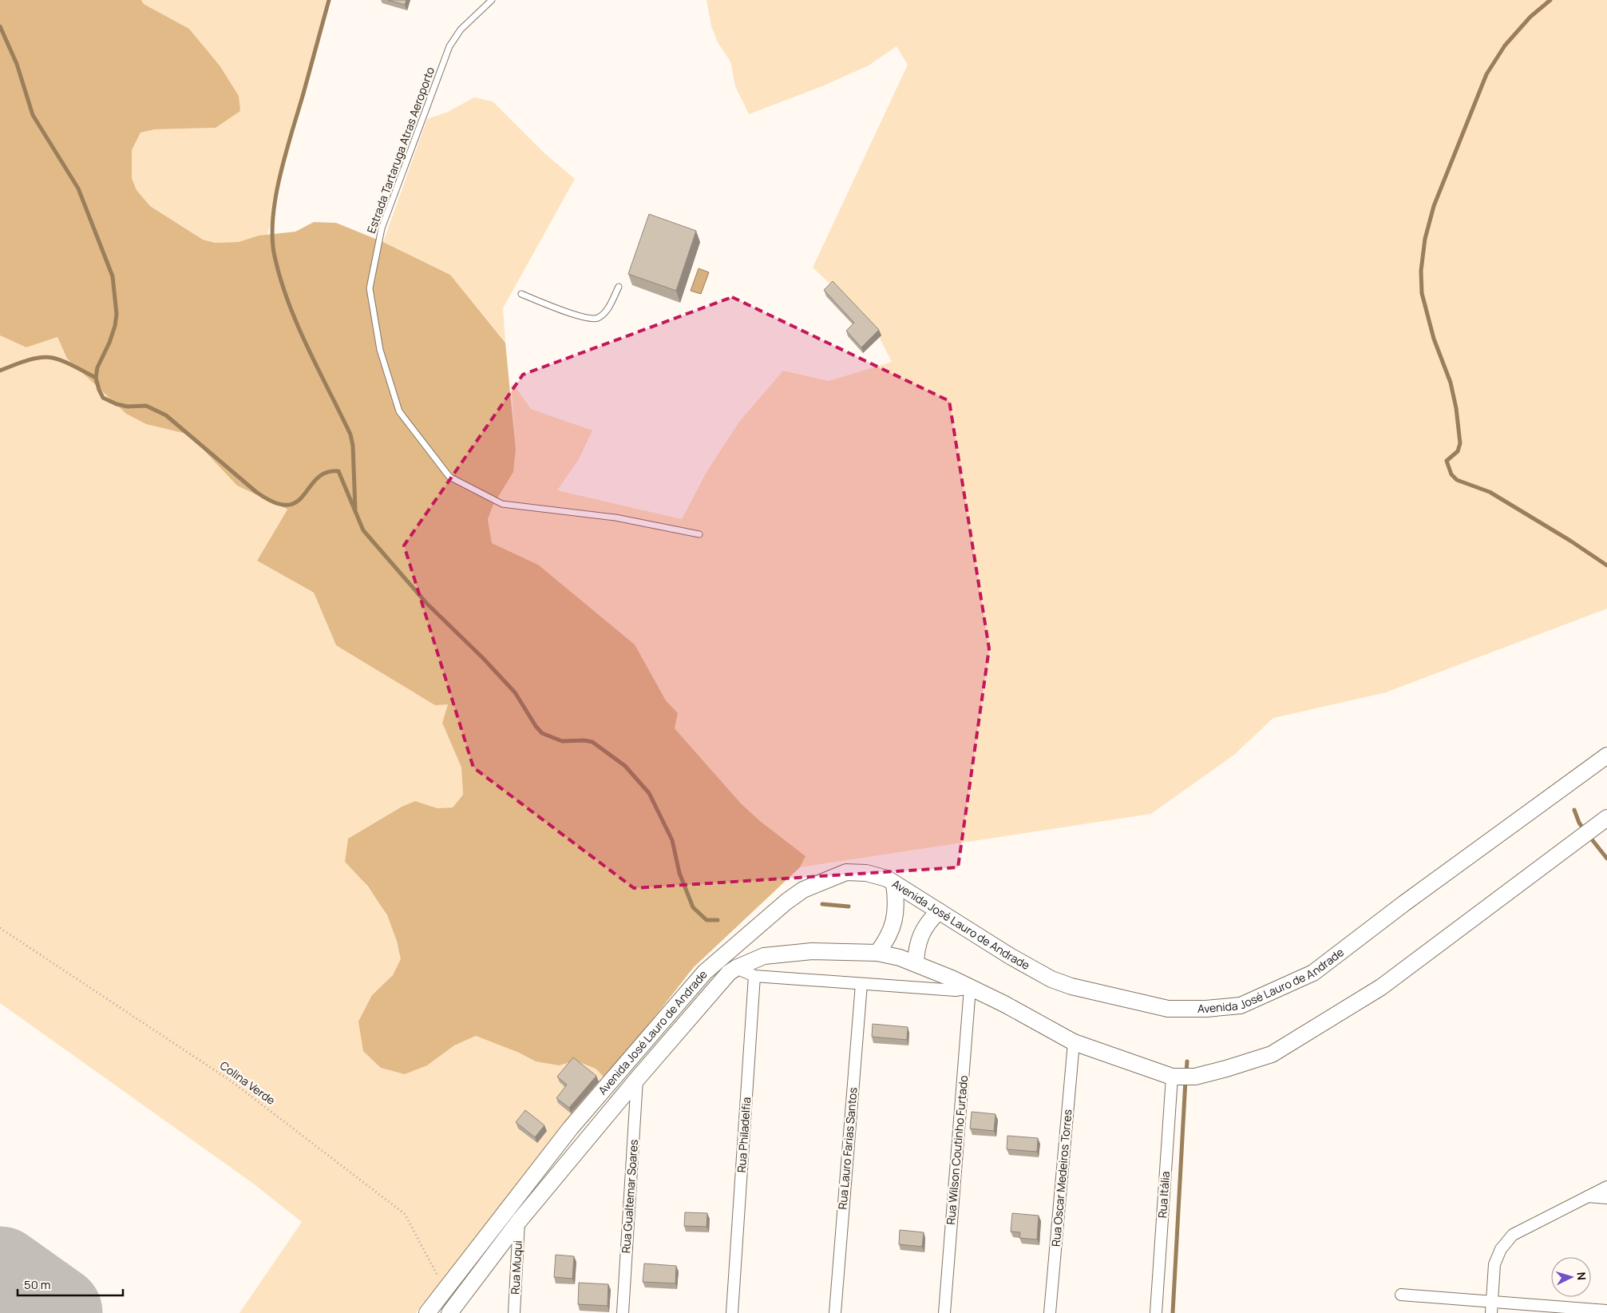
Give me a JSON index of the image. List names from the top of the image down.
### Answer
{
  "streets": {
    "street": [
      "Avenida José Lauro de Andrade",
      "Rua Philadelfia",
      "Rua Lauro Farias Santos",
      "Rua Wilson Coutinho Furtado",
      "Rua Oscar Medeiros Torres",
      "Rua Itália",
      "Rua Gualtemar Soares",
      "Rua Muqui"
    ],
    "lane": ["Estrada Tartaruga Atras Aeroporto"],
    "path": ["Colina Verde"]
  },
  "crossings": [
    ["Avenida José Lauro de Andrade", "Colina Verde"],
    ["Avenida José Lauro de Andrade", "Rua Wilson Coutinho Furtado"],
    ["Avenida José Lauro de Andrade", "Rua Oscar Medeiros Torres"],
    ["Avenida José Lauro de Andrade", "Rua Itália"],
    ["Avenida José Lauro de Andrade", "Rua Gualtemar Soares"],
    ["Avenida José Lauro de Andrade", "Rua Muqui"]
  ],
  "scale_bar": "50 m",
  "north": "right"
}
